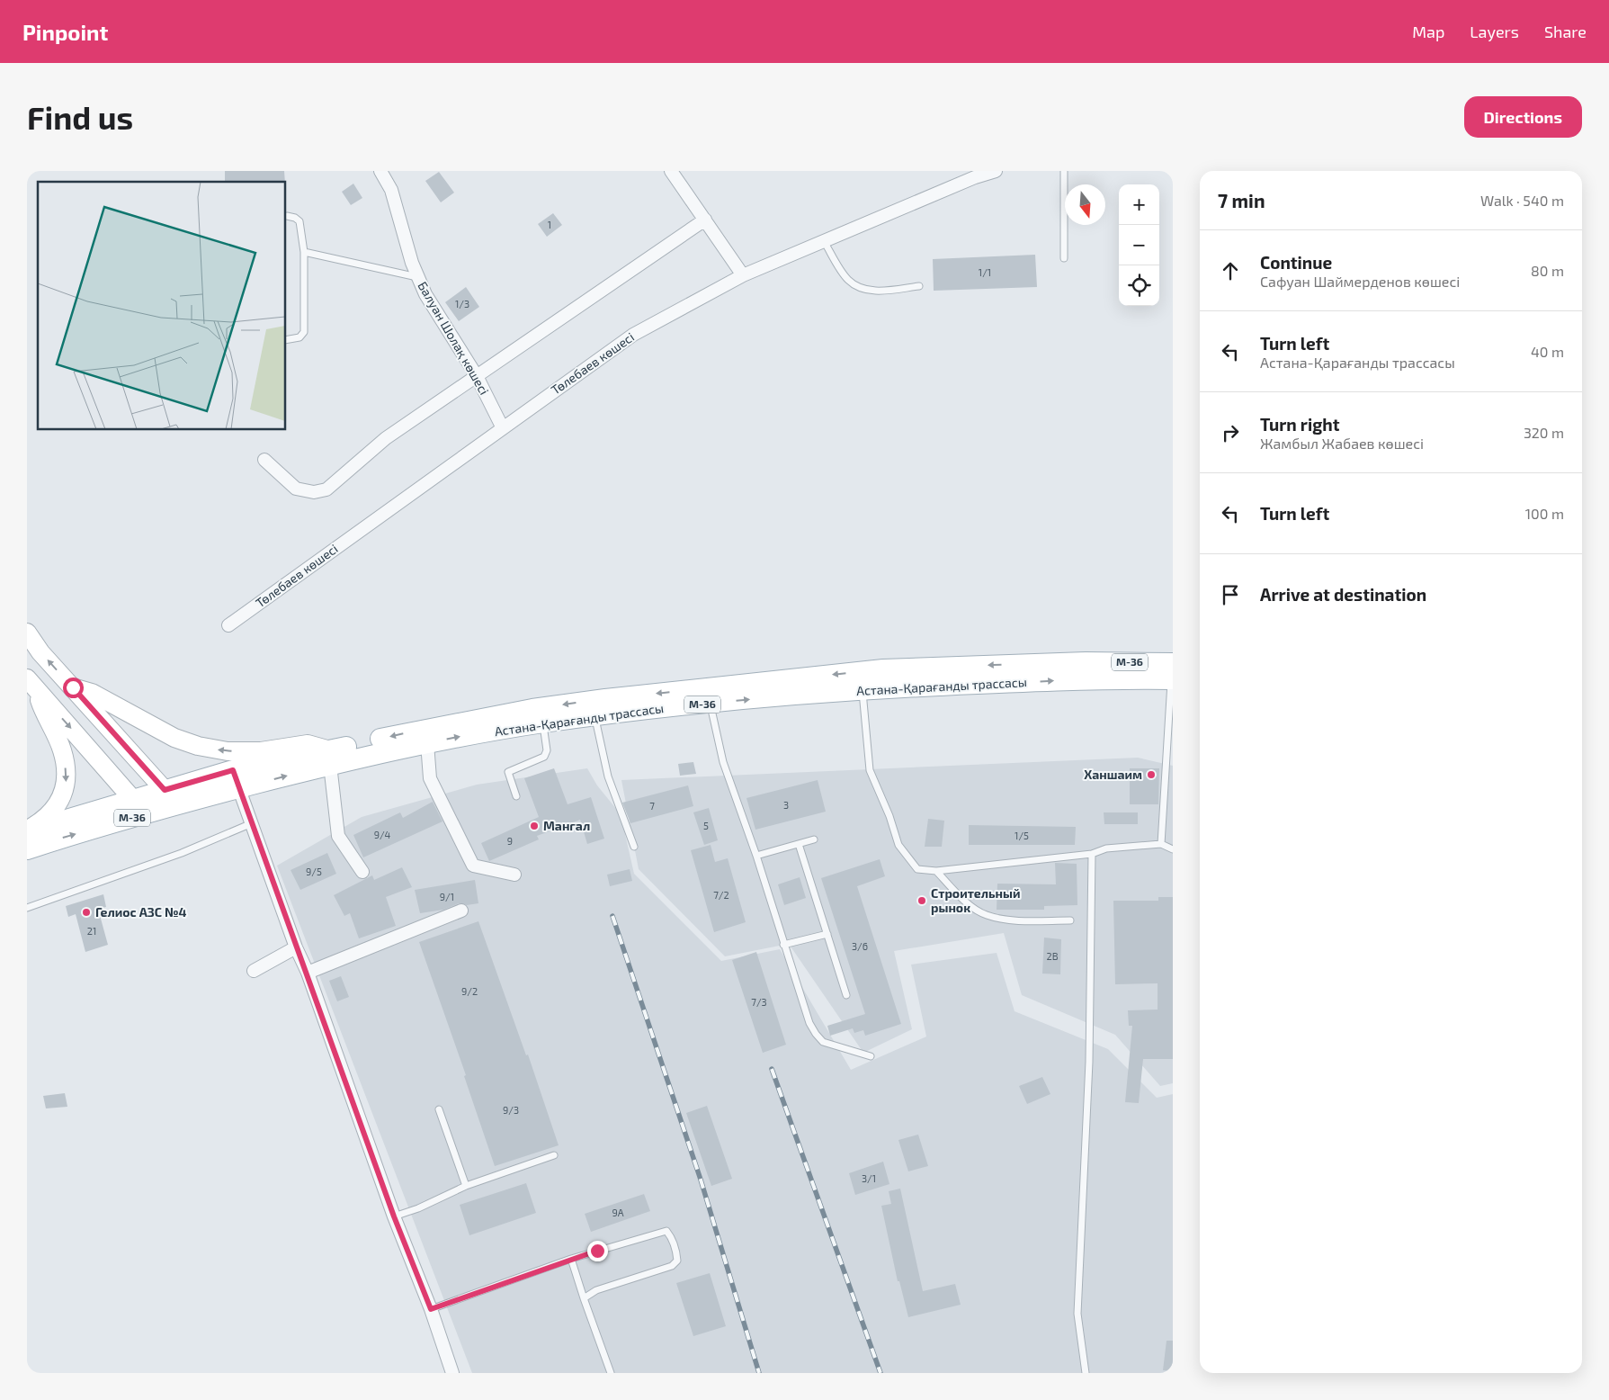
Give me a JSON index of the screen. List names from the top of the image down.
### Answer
{
  "streets": {
    "main road": ["M-36", "Астана-Қарағанды трассасы"],
    "street": ["Балуан Шолақ көшесі", "Төлебаев көшесі"]
  },
  "crossings": [
    ["Балуан Шолақ көшесі", "Төлебаев көшесі"]
  ],
  "places": [
    "Ханшаим",
    "Мангал",
    "Строительный рынок",
    "Гелиос АЗС №4"
  ],
  "house_numbers": [
    "1",
    "1/1",
    "1/3",
    "3",
    "7",
    "5",
    "9/4",
    "1/5",
    "9",
    "9/5",
    "7/2",
    "9/1",
    "21",
    "3/6",
    "2В",
    "9/2",
    "7/3",
    "9/3",
    "3/1",
    "9А"
  ],
  "north": "bottom",
  "page": {
    "header": "Pinpoint",
    "nav": ["Map", "Layers", "Share"],
    "buttons": "Directions",
    "title": "Find us",
    "heading": ["7 min", "Walk · 540 m"],
    "map_buttons": ["+", "−"],
    "list": [
      ["Continue", "Сафуан Шаймерденов көшесі", "80 m"],
      ["Turn left", "Астана-Қарағанды трассасы", "40 m"],
      ["Turn right", "Жамбыл Жабаев көшесі", "320 m"],
      ["Turn left", "100 m"],
      "Arrive at destination"
    ]
  }
}
